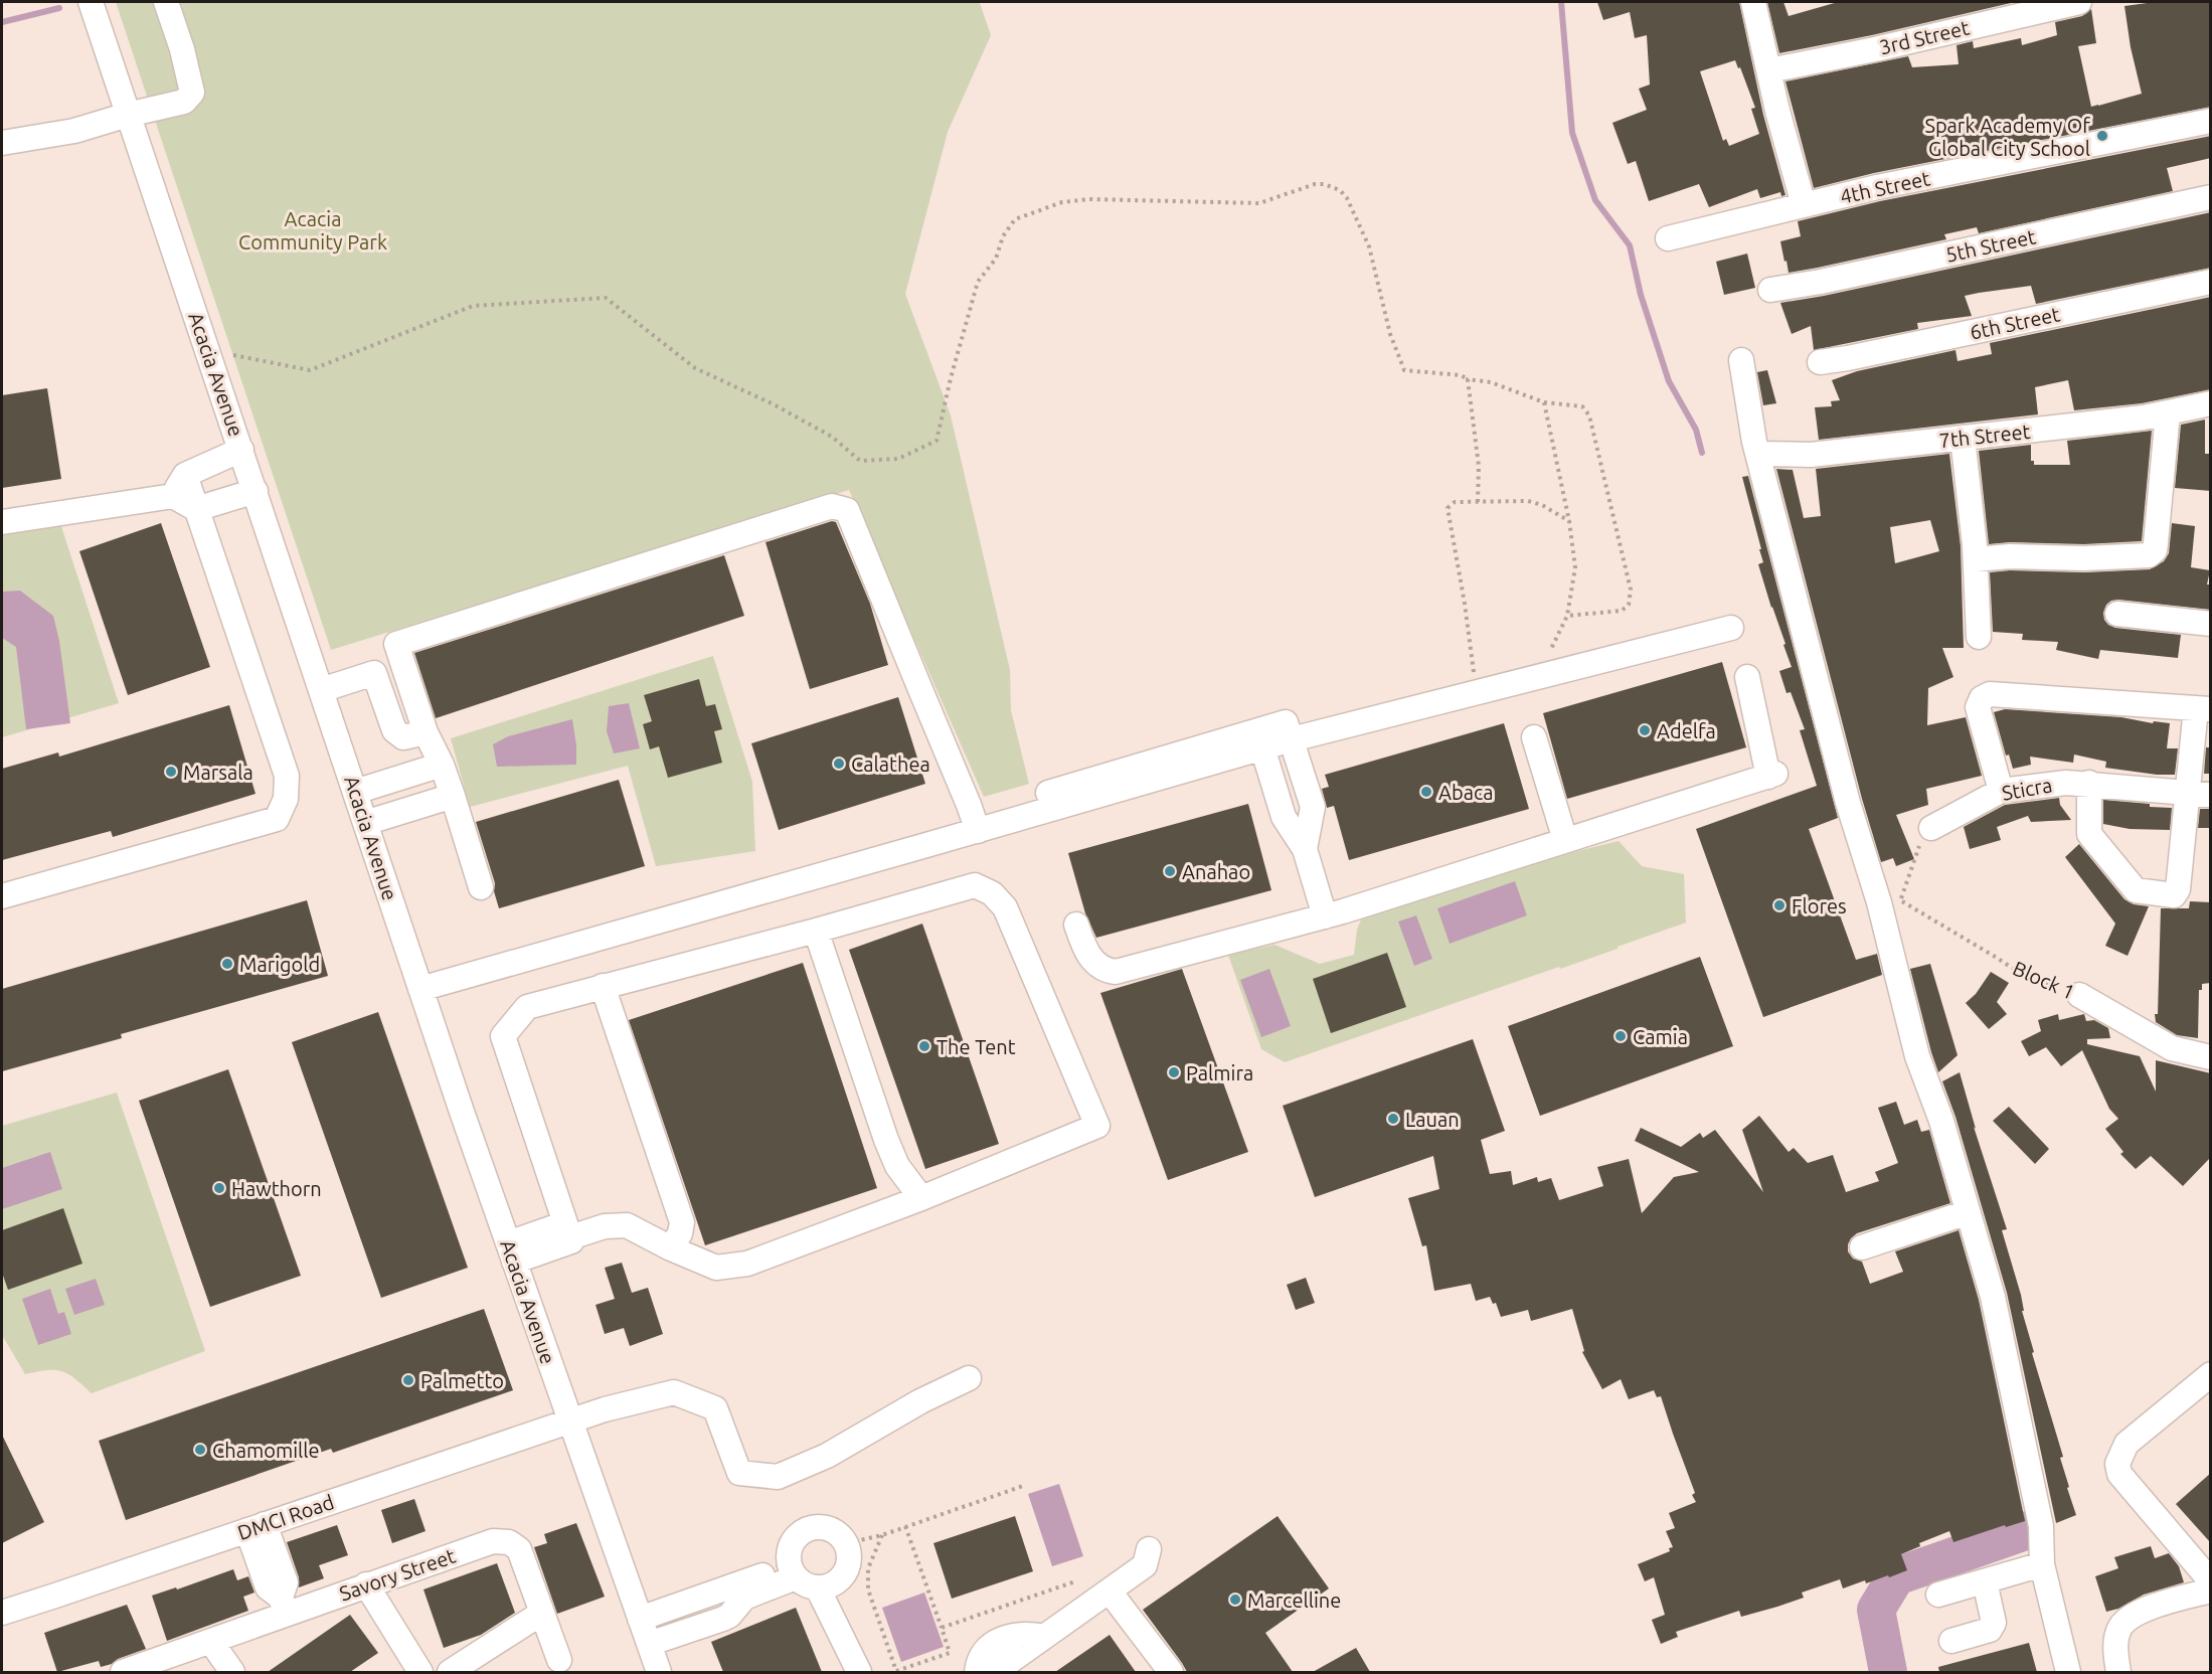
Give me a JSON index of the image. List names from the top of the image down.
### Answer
{
  "streets": {
    "street": [
      "3rd Street",
      "4th Street",
      "5th Street",
      "6th Street",
      "Acacia Avenue",
      "7th Street",
      "Sticra",
      "Block 1",
      "DMCI Road",
      "Savory Street"
    ]
  },
  "crossings": [
    ["Acacia Avenue", "DMCI Road"],
    ["Sticra", "Block 1"]
  ],
  "parks": ["Acacia Community Park"],
  "places": [
    "Spark Academy Of Global City School",
    "Adelfa",
    "Calathea",
    "Marsala",
    "Abaca",
    "Anahao",
    "Flores",
    "Marigold",
    "Camia",
    "The Tent",
    "Palmira",
    "Lauan",
    "Hawthorn",
    "Palmetto",
    "Chamomille",
    "Marcelline"
  ]
}
